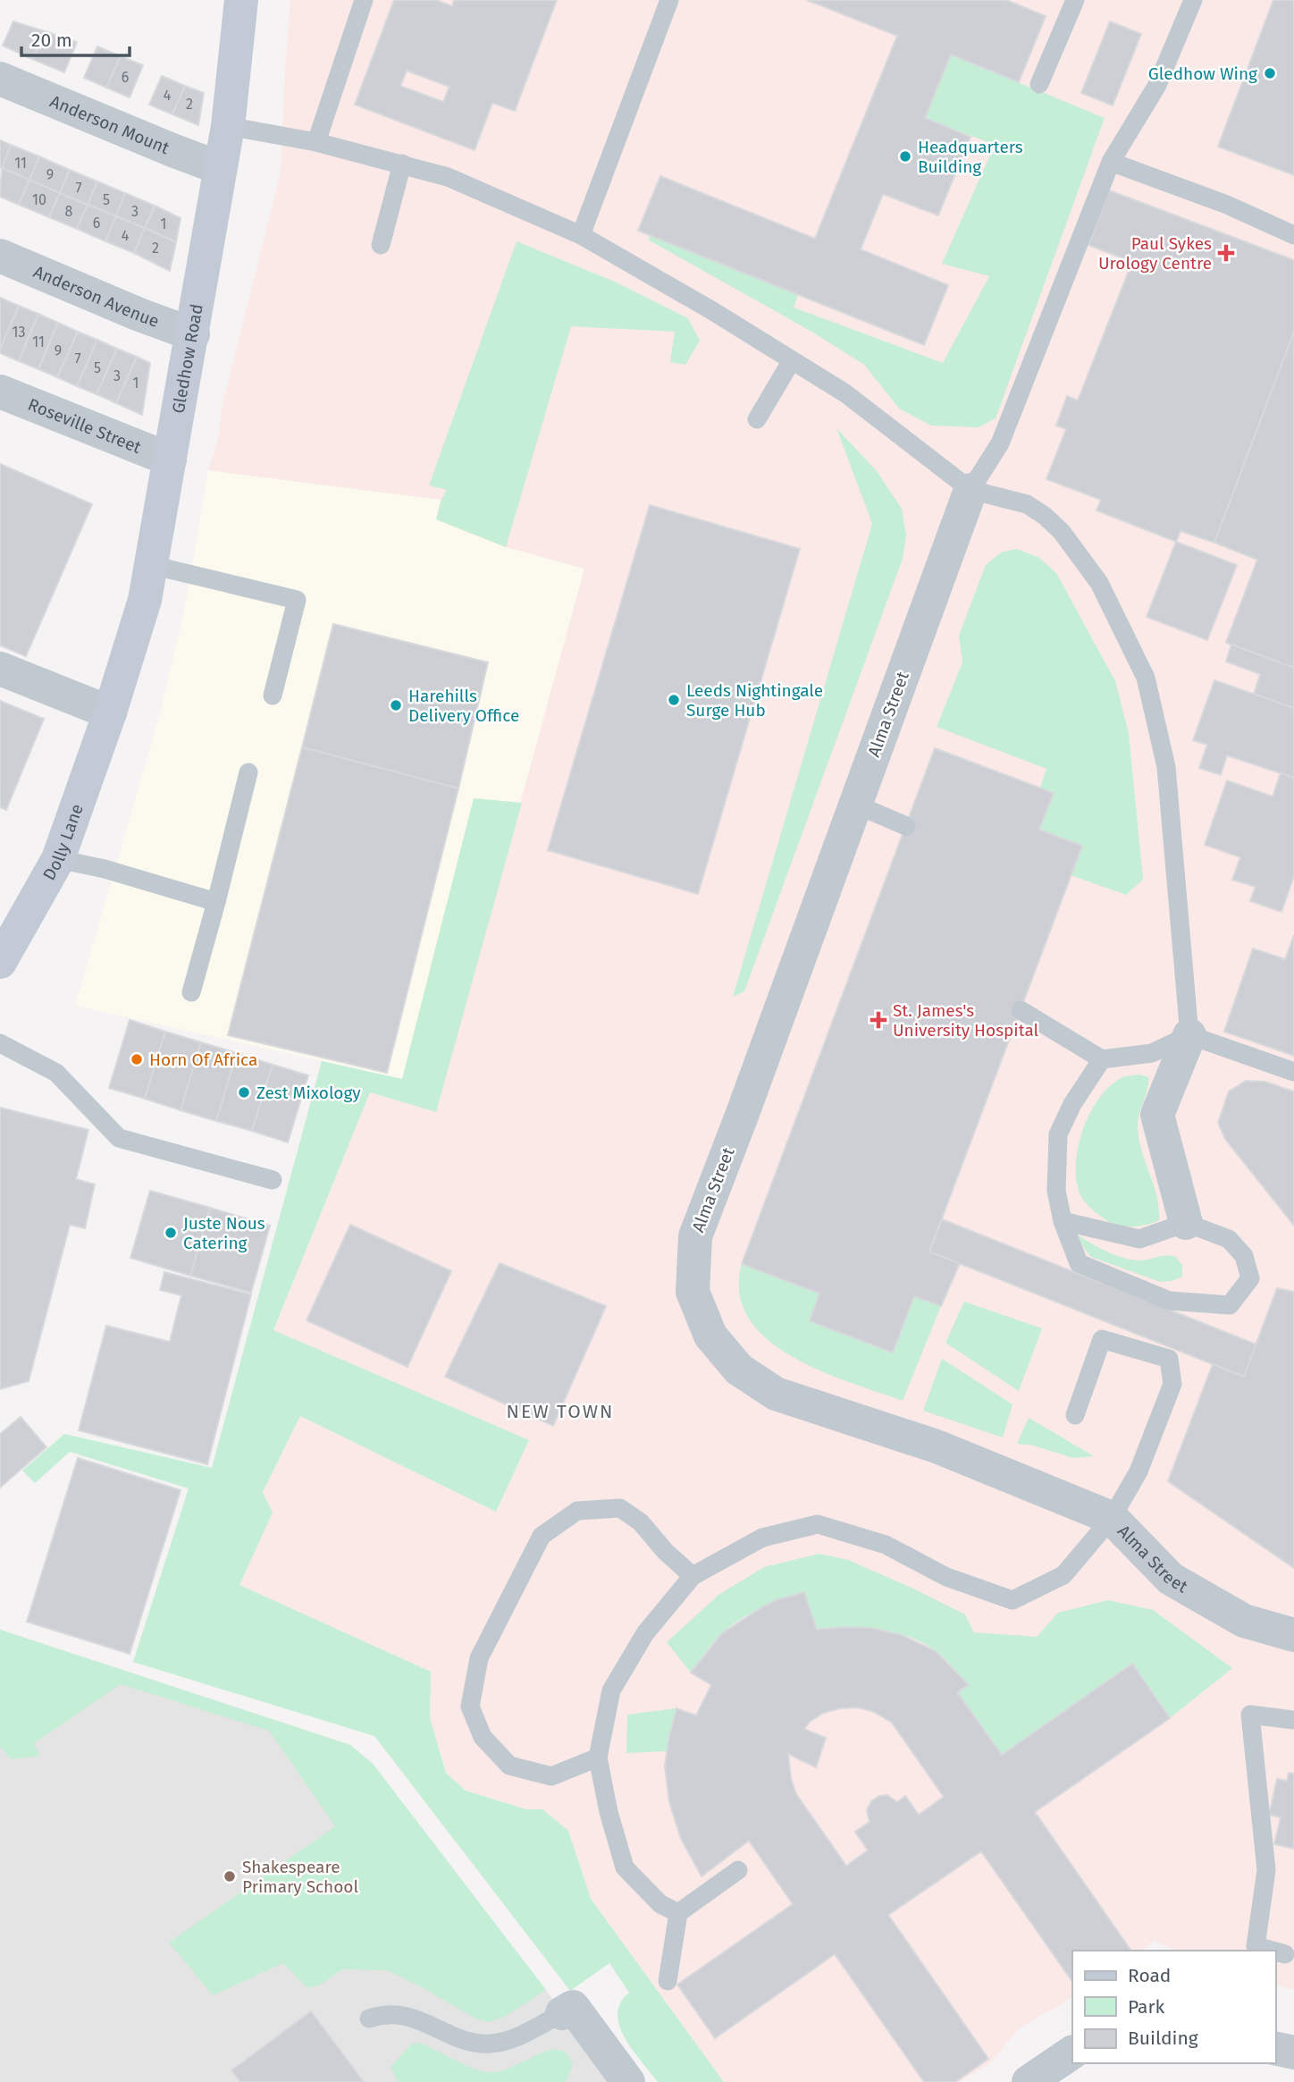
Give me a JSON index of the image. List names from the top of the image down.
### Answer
{
  "streets": {
    "street": [
      "Anderson Mount",
      "Anderson Avenue",
      "Gledhow Road",
      "Roseville Street",
      "Alma Street",
      "Dolly Lane"
    ]
  },
  "crossings": [
    ["Anderson Mount", "Gledhow Road"],
    ["Anderson Avenue", "Gledhow Road"],
    ["Gledhow Road", "Roseville Street"],
    ["Gledhow Road", "Dolly Lane"]
  ],
  "districts": ["NEW TOWN"],
  "places": {
    "other": [
      "Gledhow Wing",
      "Headquarters Building",
      "Leeds Nightingale Surge Hub",
      "Harehills Delivery Office",
      "Horn Of Africa",
      "Zest Mixology",
      "Juste Nous Catering",
      "Shakespeare Primary School"
    ],
    "health": ["Paul Sykes Urology Centre", "St. James's University Hospital"]
  },
  "house_numbers": [
    "6",
    "4",
    "2",
    "11",
    "9",
    "7",
    "10",
    "5",
    "8",
    "3",
    "6",
    "1",
    "4",
    "2",
    "13",
    "11",
    "9",
    "7",
    "5",
    "3",
    "1"
  ],
  "legend": ["Road", "Park", "Building"],
  "scale_bar": "20 m"
}
